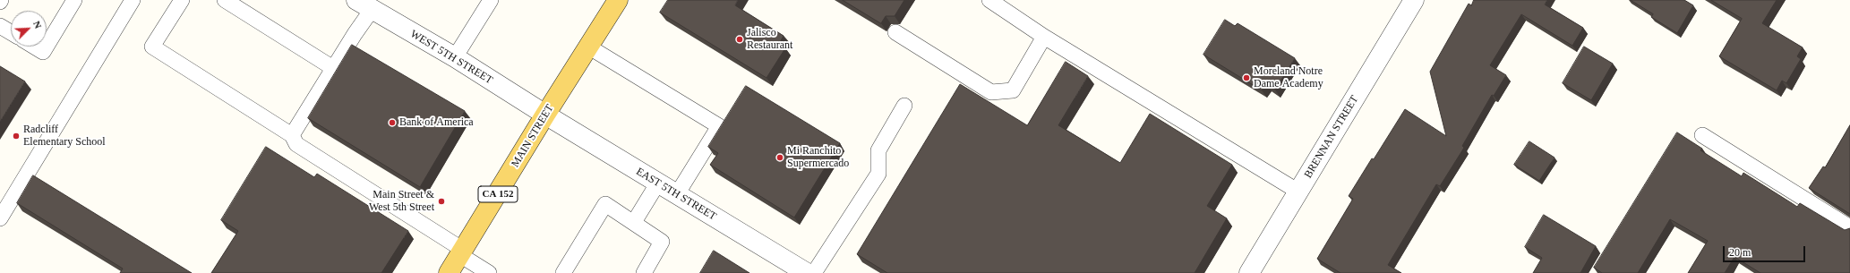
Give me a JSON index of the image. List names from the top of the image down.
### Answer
{
  "streets": {
    "main road": ["MAIN STREET", "CA 152"],
    "street": ["WEST 5TH STREET", "BRENNAN STREET", "EAST 5TH STREET"]
  },
  "crossings": [
    ["WEST 5TH STREET", "MAIN STREET"],
    ["WEST 5TH STREET", "EAST 5TH STREET"],
    ["MAIN STREET", "EAST 5TH STREET"]
  ],
  "places": [
    "Jalisco Restaurant",
    "Moreland Notre Dame Academy",
    "Bank of America",
    "Radcliff Elementary School",
    "Mi Ranchito Supermercado",
    "Main Street & West 5th Street"
  ],
  "scale_bar": "20 m",
  "north": "top right"
}
